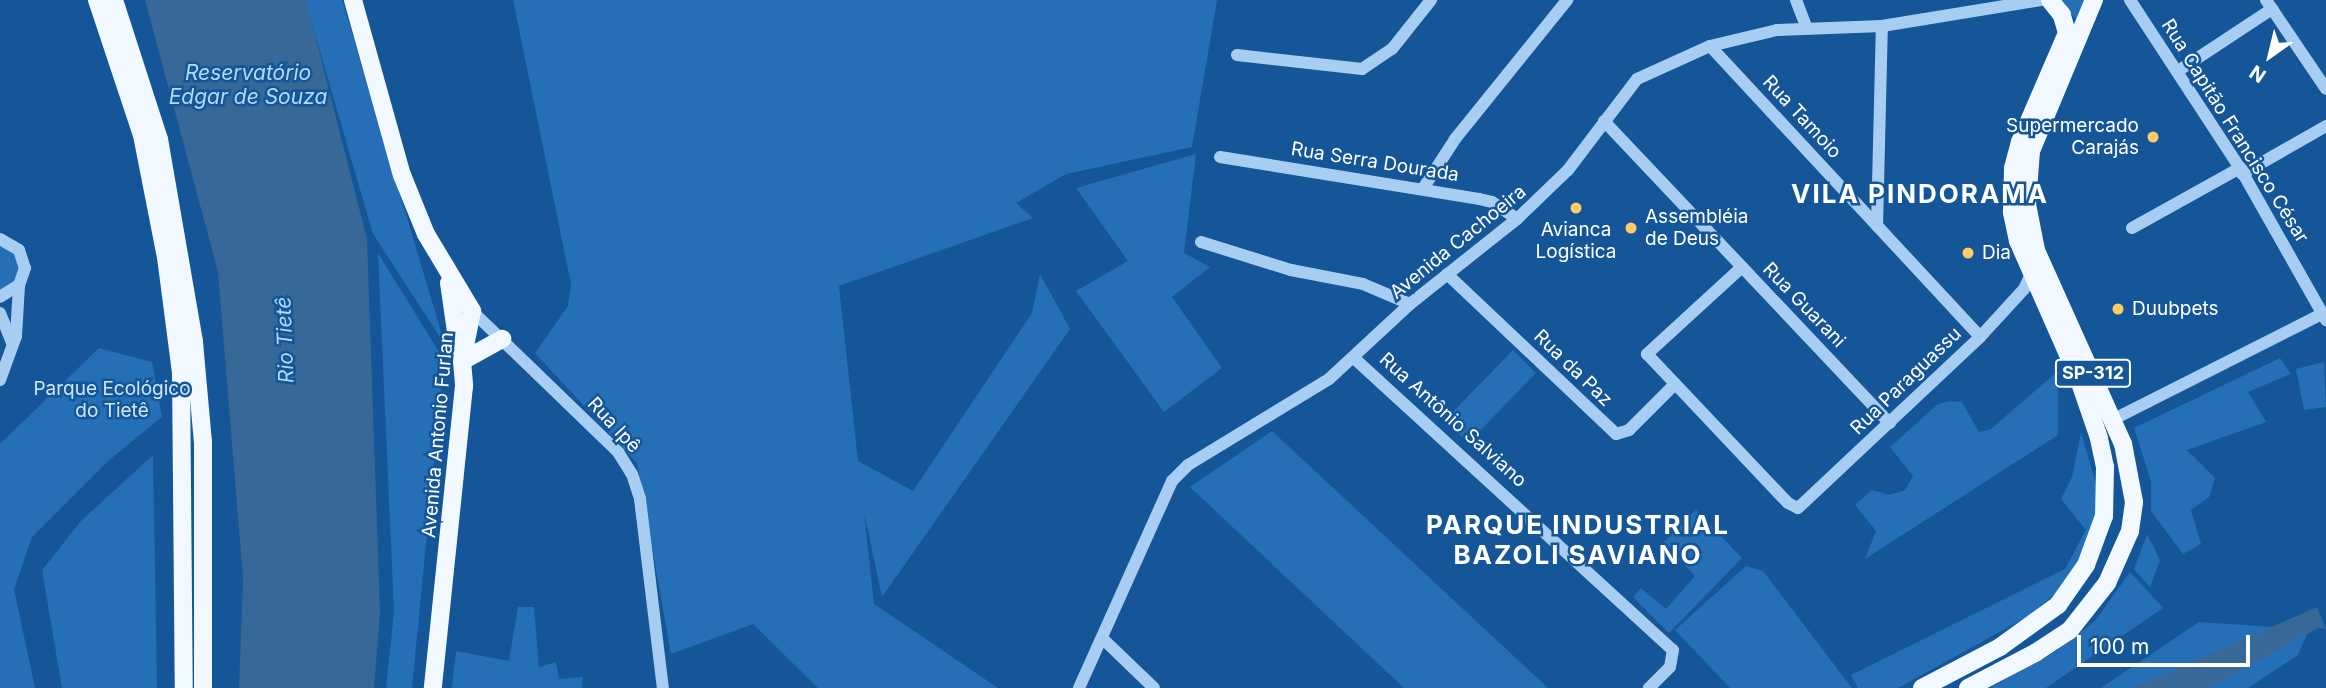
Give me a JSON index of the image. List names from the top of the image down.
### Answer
{
  "streets": {
    "main road": ["SP-312", "Avenida Antonio Furlan"],
    "street": [
      "Rua Tamoio",
      "Rua Capitão Francisco César",
      "Rua Serra Dourada",
      "Avenida Cachoeira",
      "Rua Guarani",
      "Rua da Paz",
      "Rua Paraguassu",
      "Rua Antônio Salviano",
      "Rua Ipê"
    ]
  },
  "crossings": [
    ["Rua Tamoio", "Avenida Cachoeira"],
    ["Rua Tamoio", "Rua Paraguassu"],
    ["Rua Serra Dourada", "Avenida Cachoeira"],
    ["Avenida Cachoeira", "Rua Guarani"],
    ["Avenida Cachoeira", "Rua da Paz"],
    ["Avenida Cachoeira", "Rua Antônio Salviano"],
    ["Rua Guarani", "Rua Paraguassu"],
    ["Rua da Paz", "Rua Paraguassu"],
    ["SP-312", "Rua Paraguassu"],
    ["Rua Ipê", "Avenida Antonio Furlan"]
  ],
  "districts": ["VILA PINDORAMA", "PARQUE INDUSTRIAL BAZOLI SAVIANO"],
  "water": ["Reservatório Edgar de Souza", "Rio Tietê"],
  "parks": ["Parque Ecológico do Tietê"],
  "places": [
    "Supermercado Carajás",
    "Avianca Logística",
    "Assembléia de Deus",
    "Dia",
    "Duubpets"
  ],
  "scale_bar": "100 m",
  "north": "bottom left"
}
